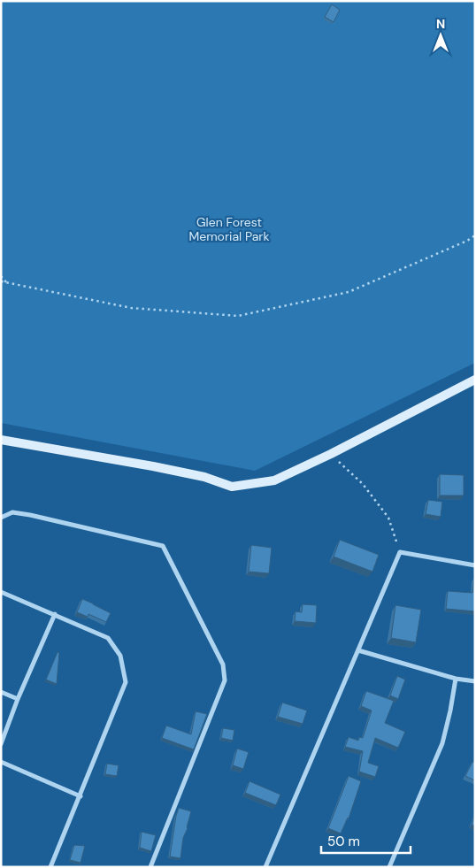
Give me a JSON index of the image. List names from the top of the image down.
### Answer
{
  "parks": ["Glen Forest Memorial Park"],
  "scale_bar": "50 m",
  "north": "top"
}
